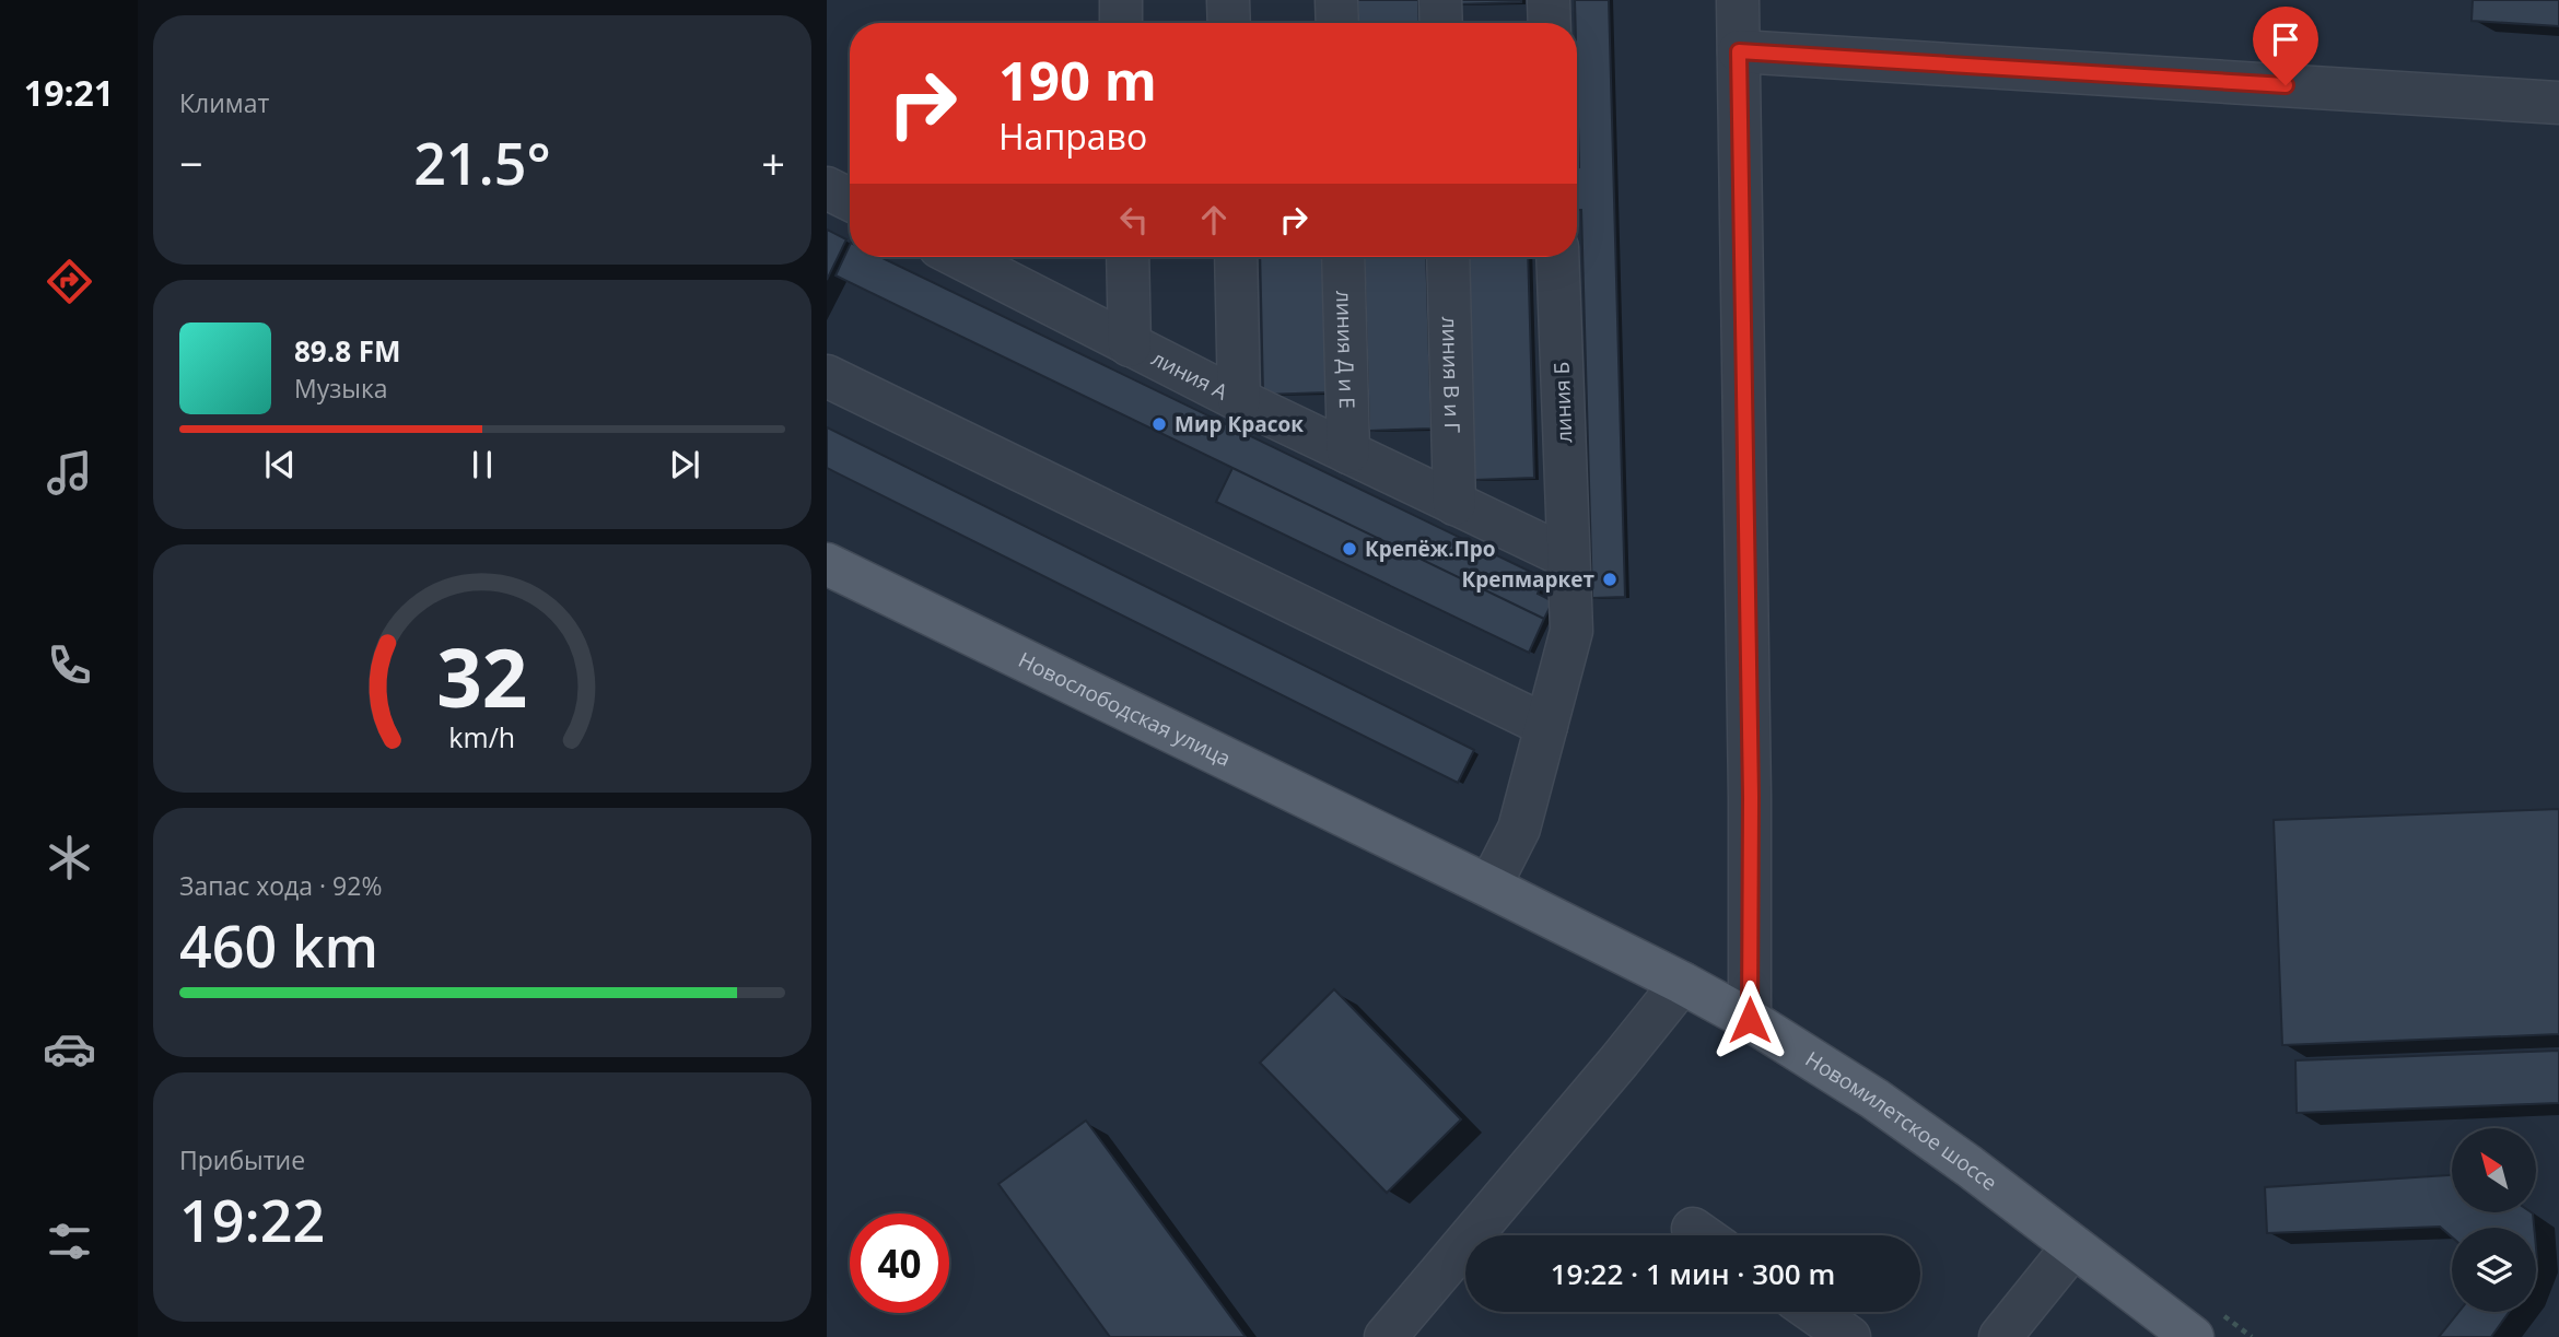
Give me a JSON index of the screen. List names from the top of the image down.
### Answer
{
  "streets": {
    "main road": ["Новослободская улица", "Новомилетское шоссе"],
    "street": [
      "линия Д и Е",
      "линия А",
      "линия В и Г",
      "линия Б"
    ]
  },
  "crossings": [
    ["линия Д и Е", "линия А"],
    ["линия А", "линия В и Г"],
    ["линия А", "линия Б"],
    ["линия Б", "Новомилетское шоссе"],
    ["Новослободская улица", "Новомилетское шоссе"]
  ],
  "places": ["Мир Красок", "Крепёж.Про", "Крепмаркет"],
  "north": "top left",
  "page": {
    "tabs": "19:21",
    "tile": [
      "Климат",
      ["Запас хода · 92%", "460 km"],
      ["Прибытие", "19:22"]
    ],
    "turn": ["190 m", "Направо"],
    "heat": ["−", "21.5°", "+"],
    "song": ["89.8 FM", "Музыка"],
    "limit": "40",
    "trip": "19:22 · 1 мин · 300 m",
    "gauge": ["32", "km/h"]
  }
}
